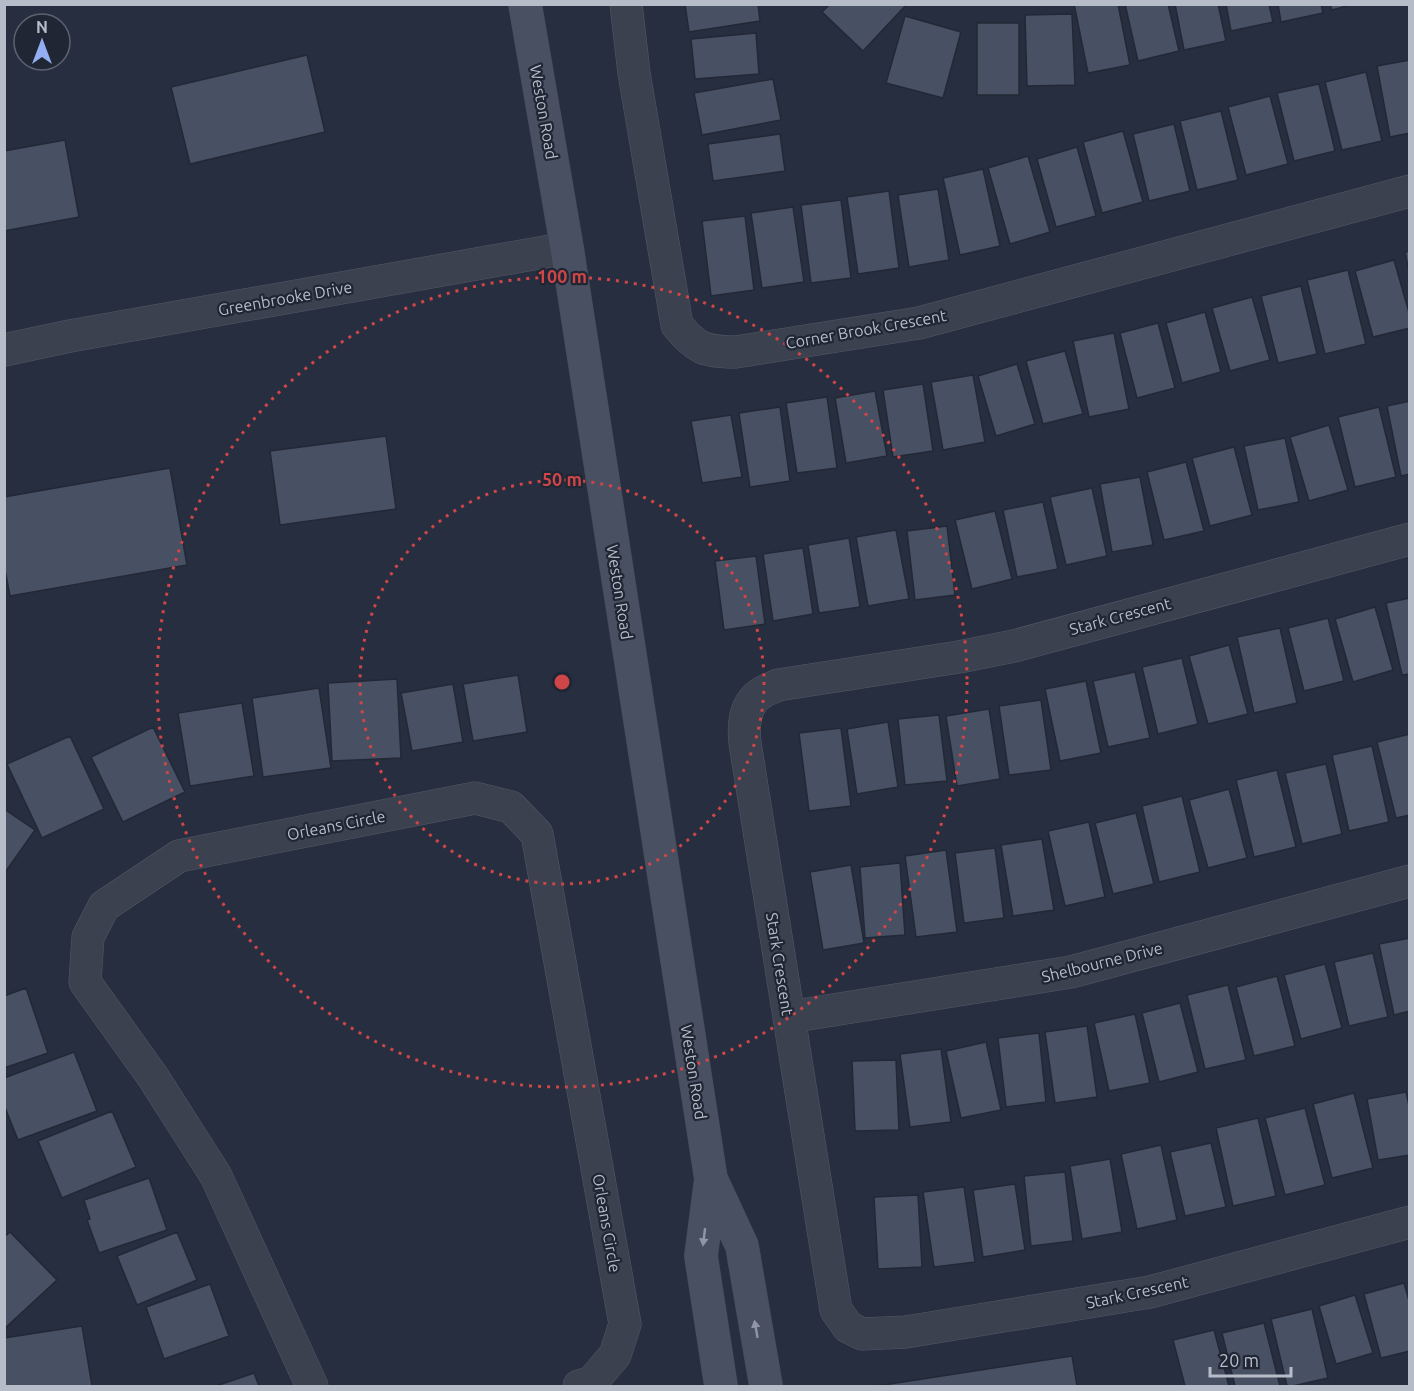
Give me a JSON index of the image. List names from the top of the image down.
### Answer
{
  "streets": {
    "main road": ["Weston Road"],
    "street": [
      "Greenbrooke Drive",
      "Corner Brook Crescent",
      "Stark Crescent",
      "Orleans Circle",
      "Shelbourne Drive"
    ]
  },
  "crossings": [
    ["Weston Road", "Greenbrooke Drive"],
    ["Stark Crescent", "Shelbourne Drive"]
  ],
  "scale_bar": "20 m",
  "north": "top",
  "rings": ["100 m", "50 m"]
}
